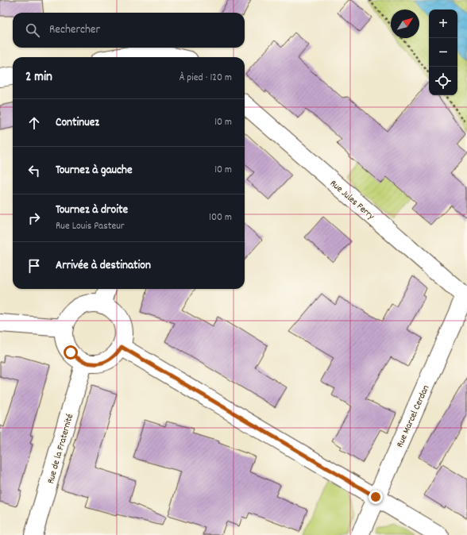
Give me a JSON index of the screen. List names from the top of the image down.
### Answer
{
  "streets": {
    "street": ["Rue Jules Ferry", "Rue Marcel Cerdan", "Rue de la Fraternité"]
  },
  "crossings": [
    ["Rue Jules Ferry", "Rue Marcel Cerdan"]
  ],
  "north": "top right",
  "page": {
    "map_buttons": ["+", "−"],
    "search": "Rechercher",
    "heading": ["2 min", "À pied · 120 m"],
    "list": [
      ["Continuez", "10 m"],
      ["Tournez à gauche", "10 m"],
      ["Tournez à droite", "Rue Louis Pasteur", "100 m"],
      "Arrivée à destination"
    ]
  }
}
